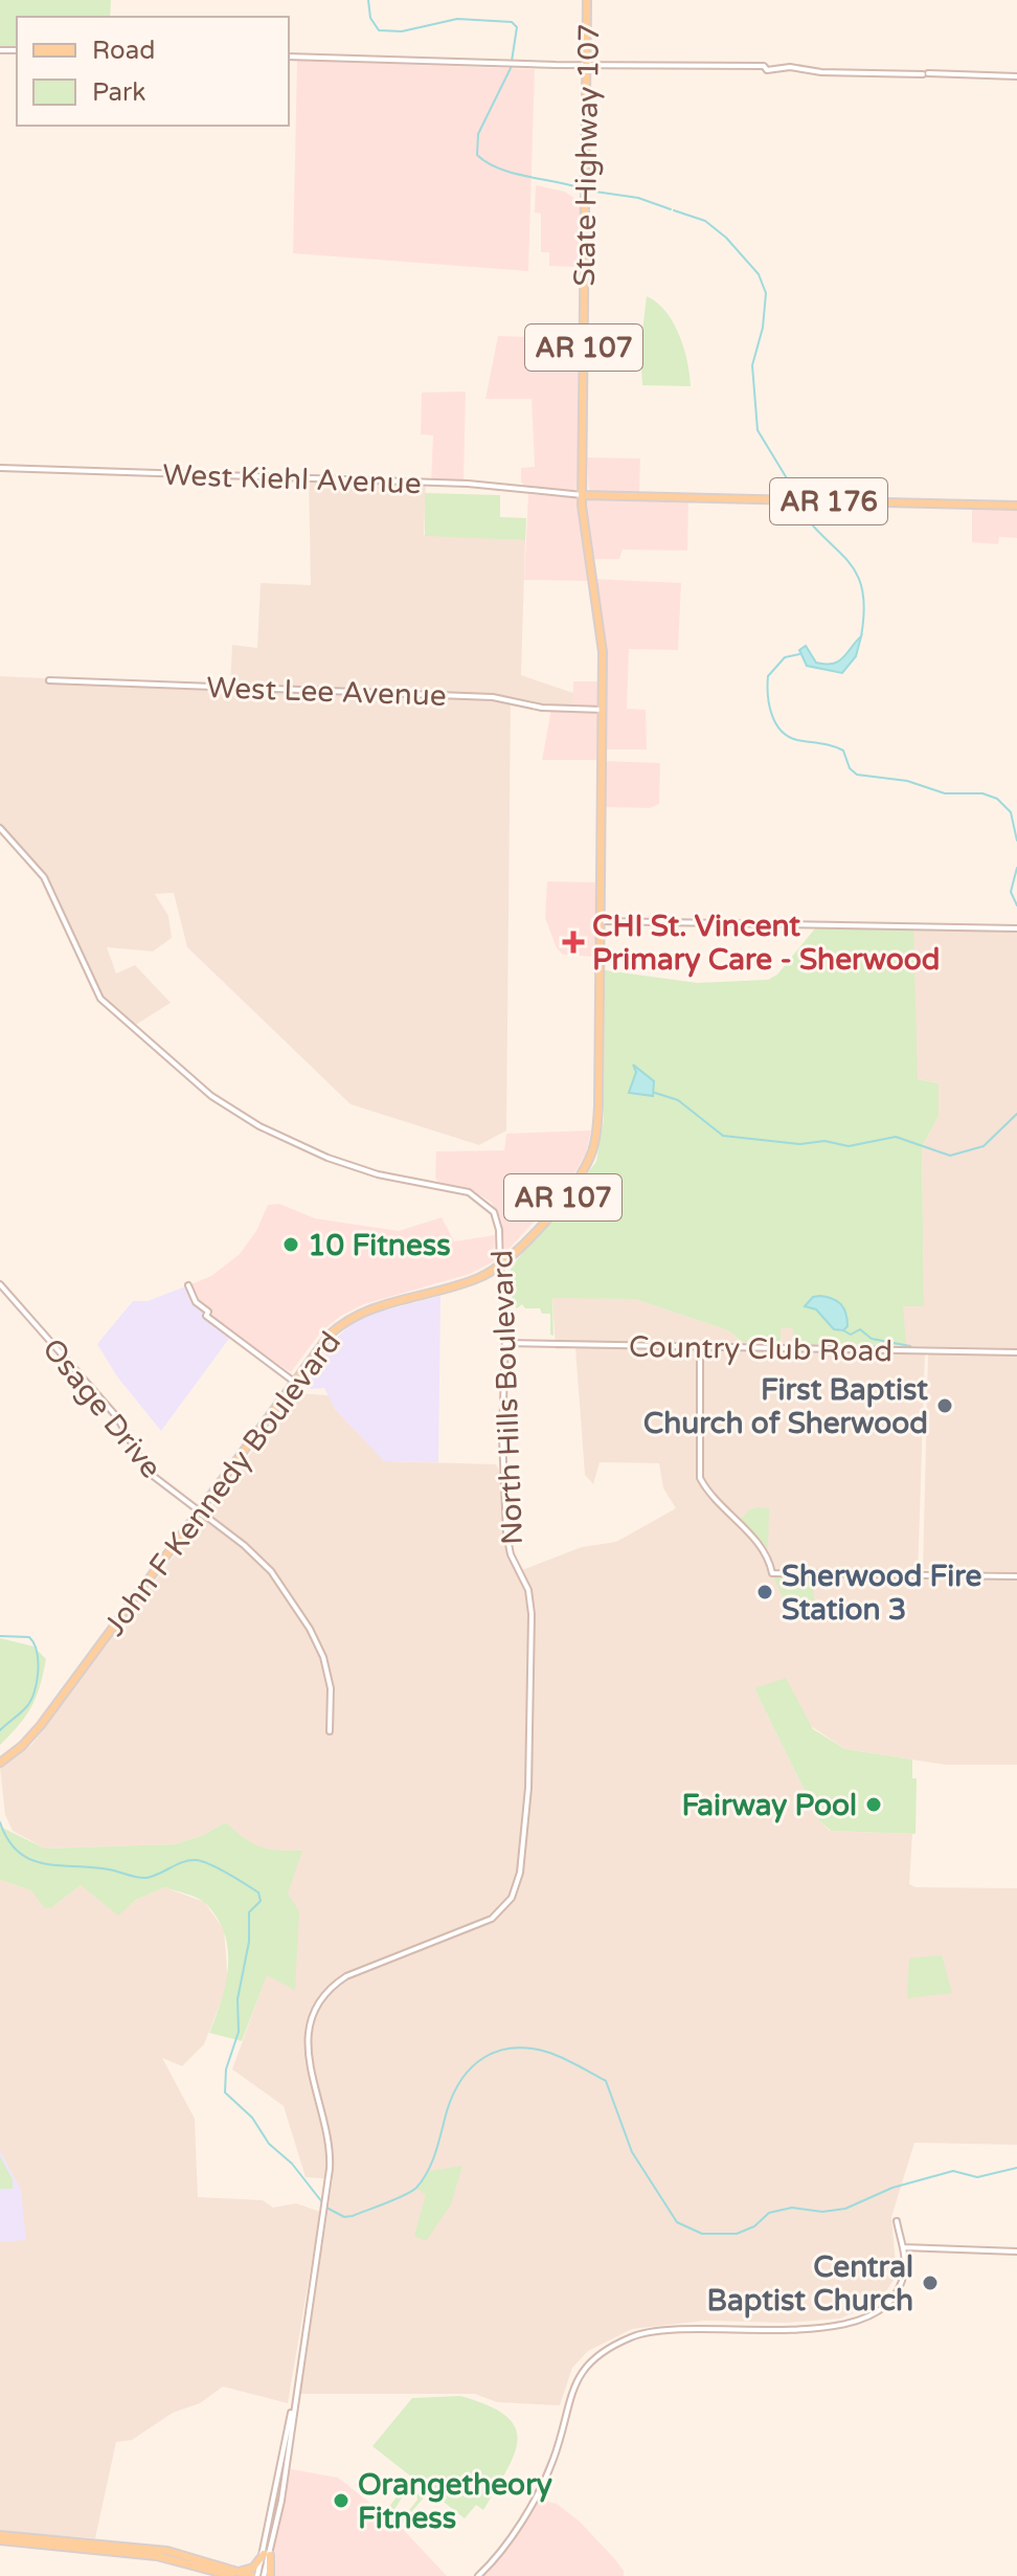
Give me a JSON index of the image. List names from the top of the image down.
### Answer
{
  "streets": {
    "main road": [
      "State Highway 107",
      "AR 107",
      "AR 176",
      "John F Kennedy Boulevard"
    ],
    "street": [
      "West Kiehl Avenue",
      "West Lee Avenue",
      "Country Club Road",
      "North Hills Boulevard",
      "Osage Drive"
    ]
  },
  "crossings": [
    ["State Highway 107", "West Kiehl Avenue"],
    ["State Highway 107", "AR 176"],
    ["State Highway 107", "West Lee Avenue"],
    ["State Highway 107", "John F Kennedy Boulevard"],
    ["West Kiehl Avenue", "AR 176"],
    ["West Lee Avenue", "John F Kennedy Boulevard"],
    ["Country Club Road", "North Hills Boulevard"],
    ["North Hills Boulevard", "John F Kennedy Boulevard"],
    ["Osage Drive", "John F Kennedy Boulevard"]
  ],
  "places": {
    "health": ["CHI St. Vincent Primary Care - Sherwood"],
    "other": [
      "10 Fitness",
      "First Baptist Church of Sherwood",
      "Sherwood Fire Station 3",
      "Fairway Pool",
      "Central Baptist Church",
      "Orangetheory Fitness"
    ]
  },
  "legend": ["Road", "Park"]
}
